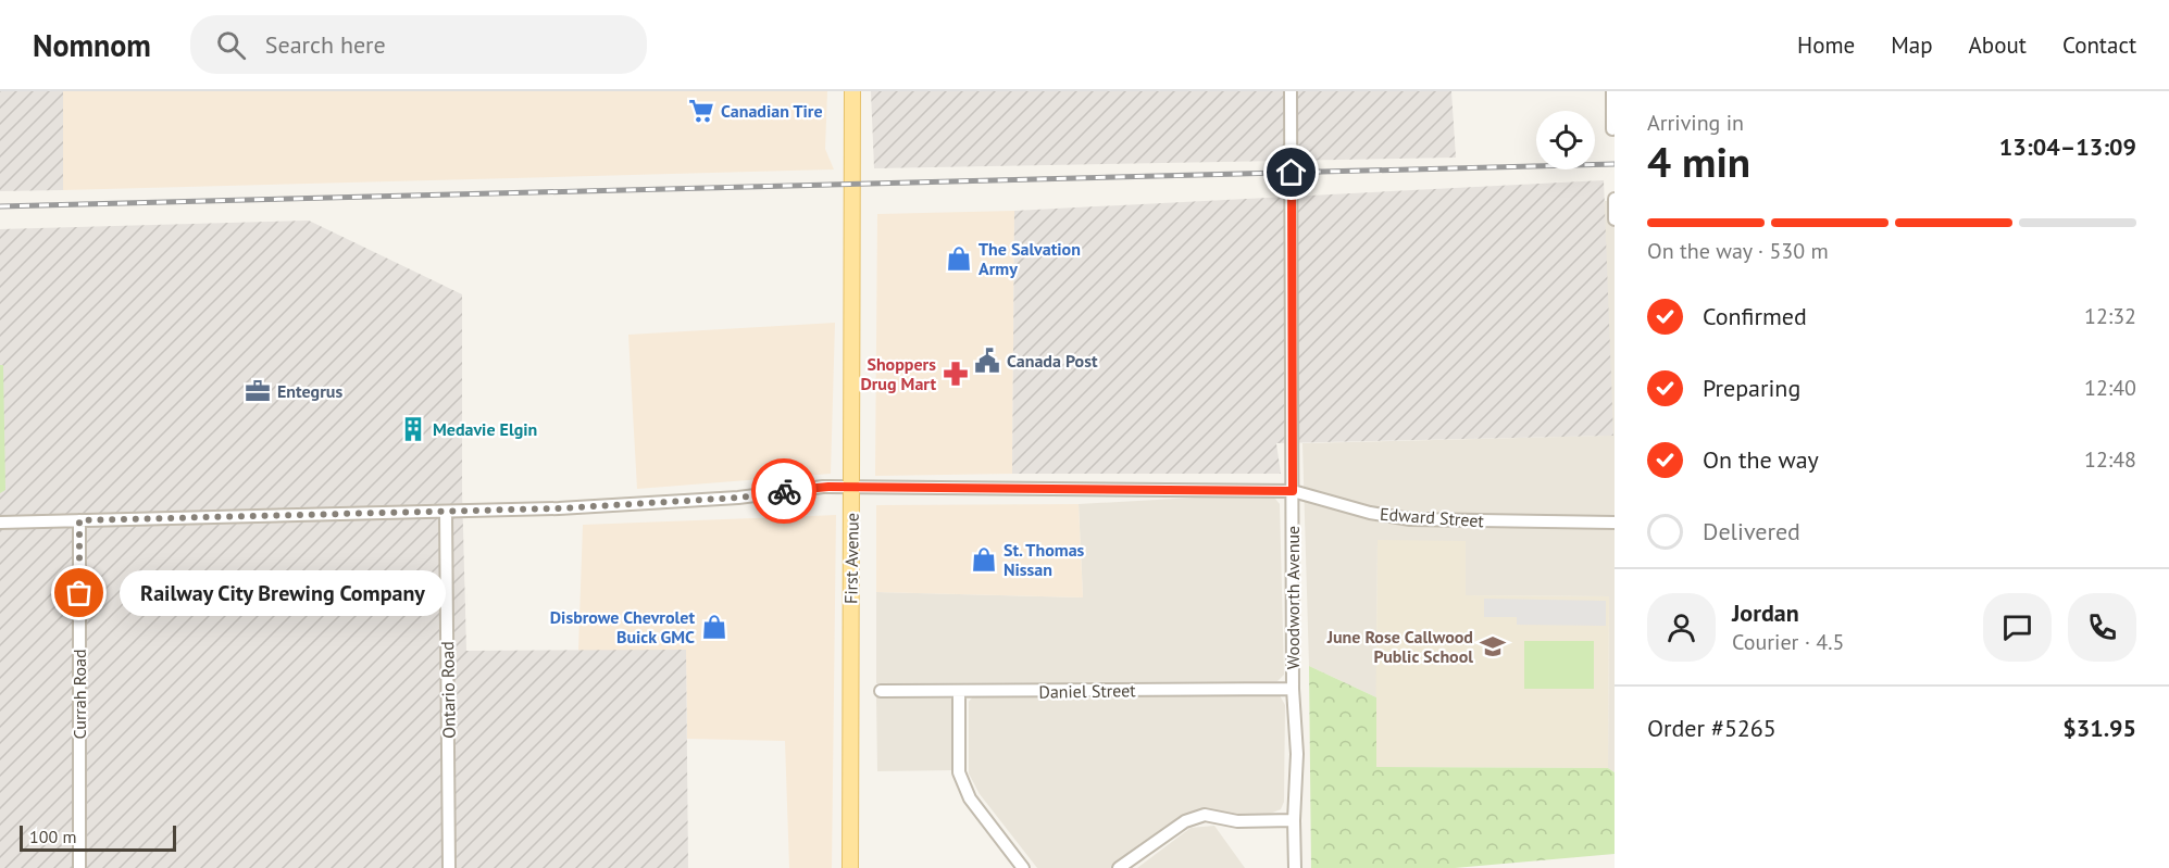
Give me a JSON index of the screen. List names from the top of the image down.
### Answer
{
  "streets": {
    "main road": ["First Avenue"],
    "street": [
      "Edward Street",
      "Woodworth Avenue",
      "Ontario Road",
      "Daniel Street",
      "Currah Road"
    ]
  },
  "crossings": [
    ["Edward Street", "First Avenue"],
    ["Edward Street", "Woodworth Avenue"],
    ["Edward Street", "Ontario Road"],
    ["Edward Street", "Currah Road"],
    ["Woodworth Avenue", "Daniel Street"]
  ],
  "places": {
    "supermarket": ["Canadian Tire"],
    "shop": ["The Salvation Army", "St. Thomas Nissan", "Disbrowe Chevrolet Buick GMC"],
    "public building": ["Canada Post"],
    "pharmacy": ["Shoppers Drug Mart"],
    "office": ["Entegrus"],
    "building": ["Medavie Elgin"],
    "other": ["Railway City Brewing Company"],
    "school or university": ["June Rose Callwood Public School"]
  },
  "scale_bar": "100 m",
  "page": {
    "header": "Nomnom",
    "search": "Search here",
    "nav": [
      "Home",
      "Map",
      "About",
      "Contact"
    ],
    "heading": ["4 min", "Arriving in", "13:04–13:09"],
    "panel": [
      "Jordan",
      "Courier · 4.5",
      "Order #5265",
      "$31.95"
    ],
    "bar": "On the way · 530 m",
    "list": [
      ["Confirmed", "12:32"],
      ["Preparing", "12:40"],
      ["On the way", "12:48"],
      "Delivered"
    ],
    "bubble": "Railway City Brewing Company",
    "scale": "100 m"
  }
}
